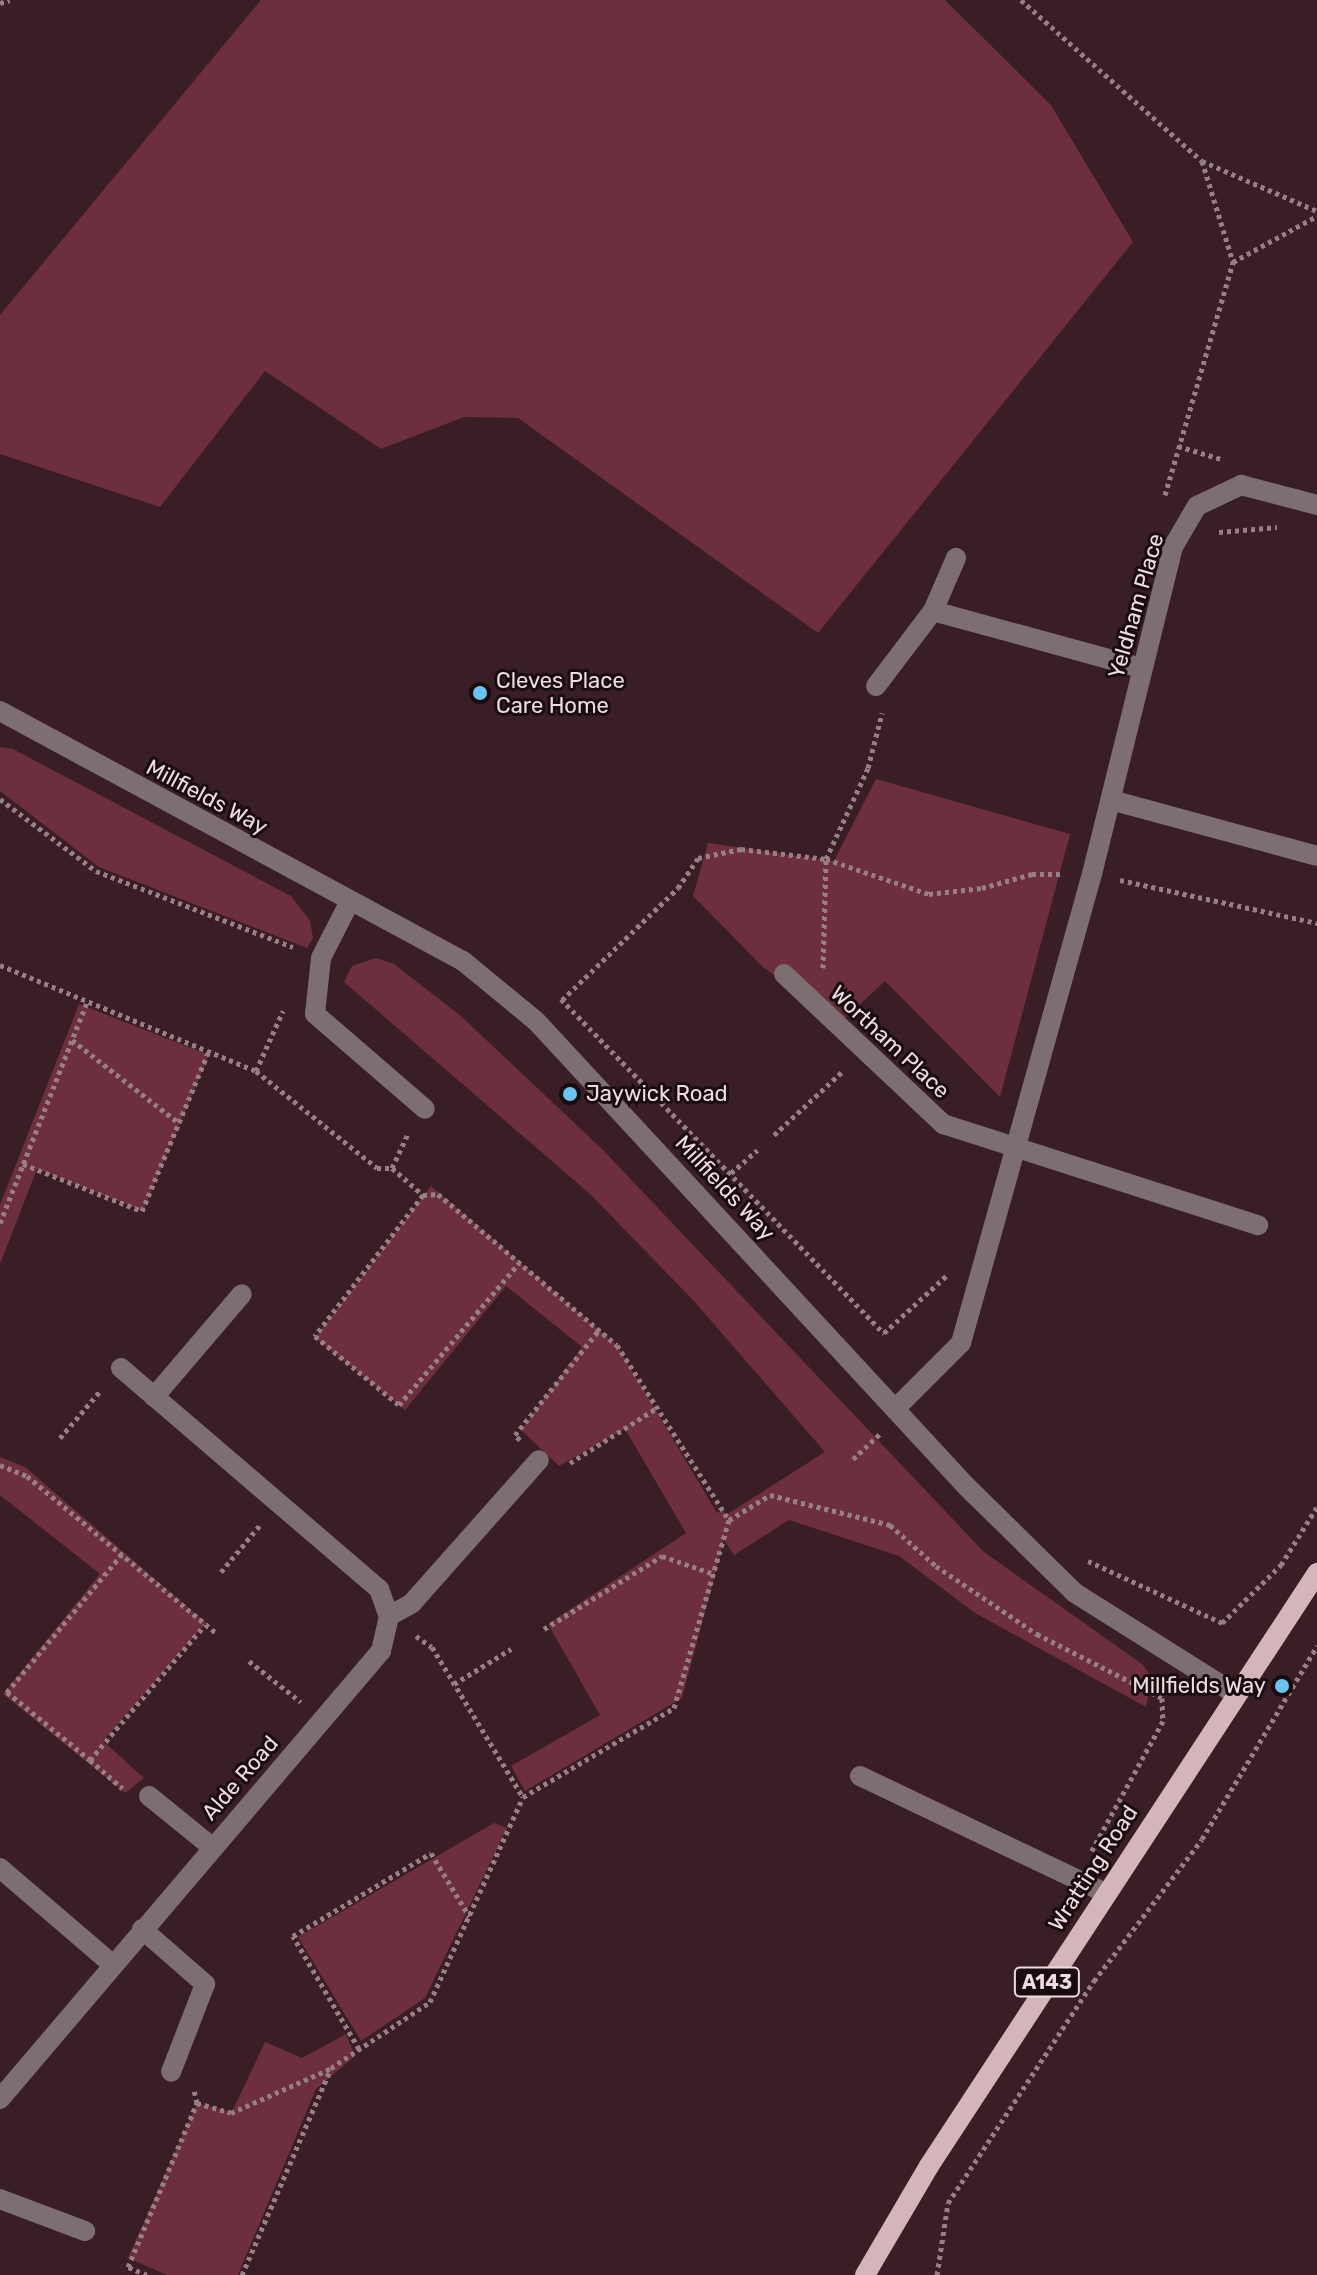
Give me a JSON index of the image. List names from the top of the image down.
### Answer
{
  "streets": {
    "main road": ["Wratting Road", "A143"],
    "street": [
      "Yeldham Place",
      "Millfields Way",
      "Wortham Place",
      "Alde Road"
    ]
  },
  "crossings": [
    ["Millfields Way", "Wratting Road"]
  ],
  "places": ["Cleves Place Care Home", "Jaywick Road", "Millfields Way"]
}
